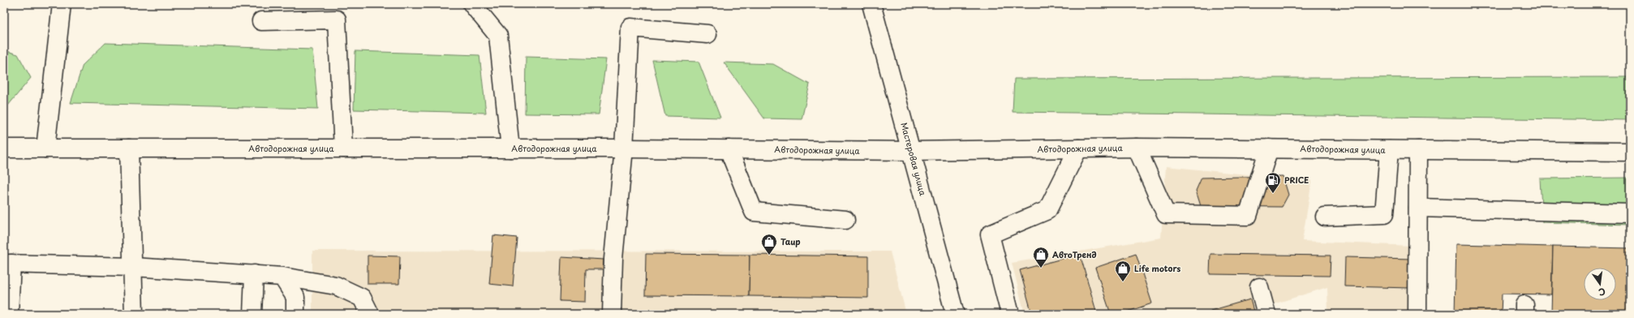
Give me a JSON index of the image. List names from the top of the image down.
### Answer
{
  "streets": {
    "street": ["Автодорожная улица", "Мастеровая улица"]
  },
  "crossings": [
    ["Автодорожная улица", "Мастеровая улица"]
  ],
  "places": {
    "fuel station": ["PRICE"],
    "shop": ["Таир", "АвтоТренд", "Life motors"]
  },
  "north": "bottom"
}
